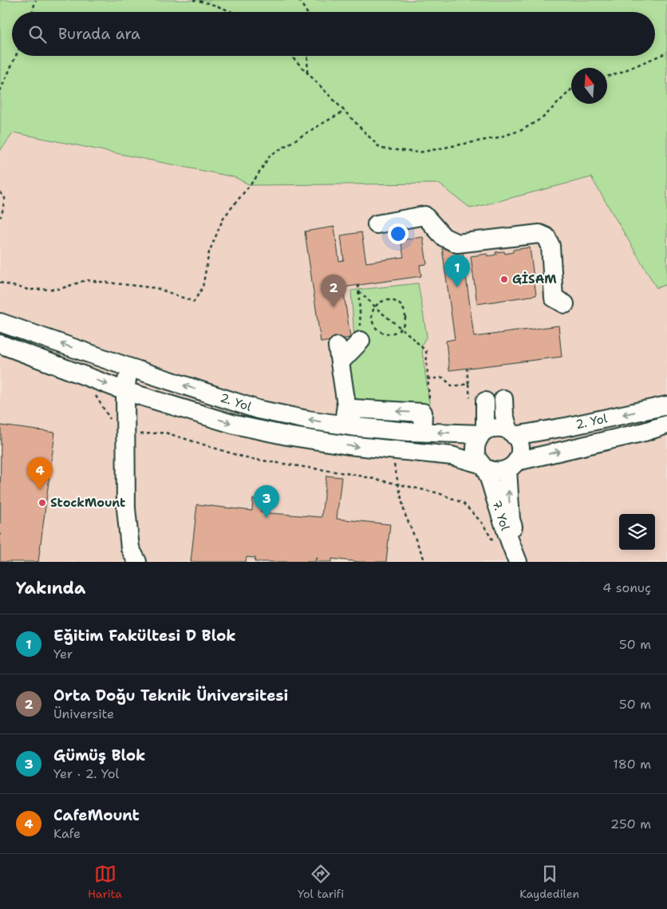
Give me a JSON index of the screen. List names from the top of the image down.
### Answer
{
  "streets": {
    "street": ["2. Yol", "7. Yol"]
  },
  "crossings": [
    ["2. Yol", "7. Yol"]
  ],
  "places": ["GİSAM", "StockMount"],
  "north": "top",
  "page": {
    "search": "Burada ara",
    "pins": [
      "1",
      "2",
      "4",
      "3"
    ],
    "heading": ["Yakında", "4 sonuç"],
    "list": [
      {
        "mark": "1",
        "name": "Eğitim Fakültesi D Blok",
        "note": "Yer",
        "value": "50 m"
      },
      {
        "mark": "2",
        "name": "Orta Doğu Teknik Üniversitesi",
        "note": "Üniversite",
        "value": "50 m"
      },
      {
        "mark": "3",
        "name": "Gümüş Blok",
        "note": "Yer · 2. Yol",
        "value": "180 m"
      },
      {
        "mark": "4",
        "name": "CafeMount",
        "note": "Kafe",
        "value": "250 m"
      }
    ],
    "nav": ["Harita", "Yol tarifi", "Kaydedilen"]
  }
}
